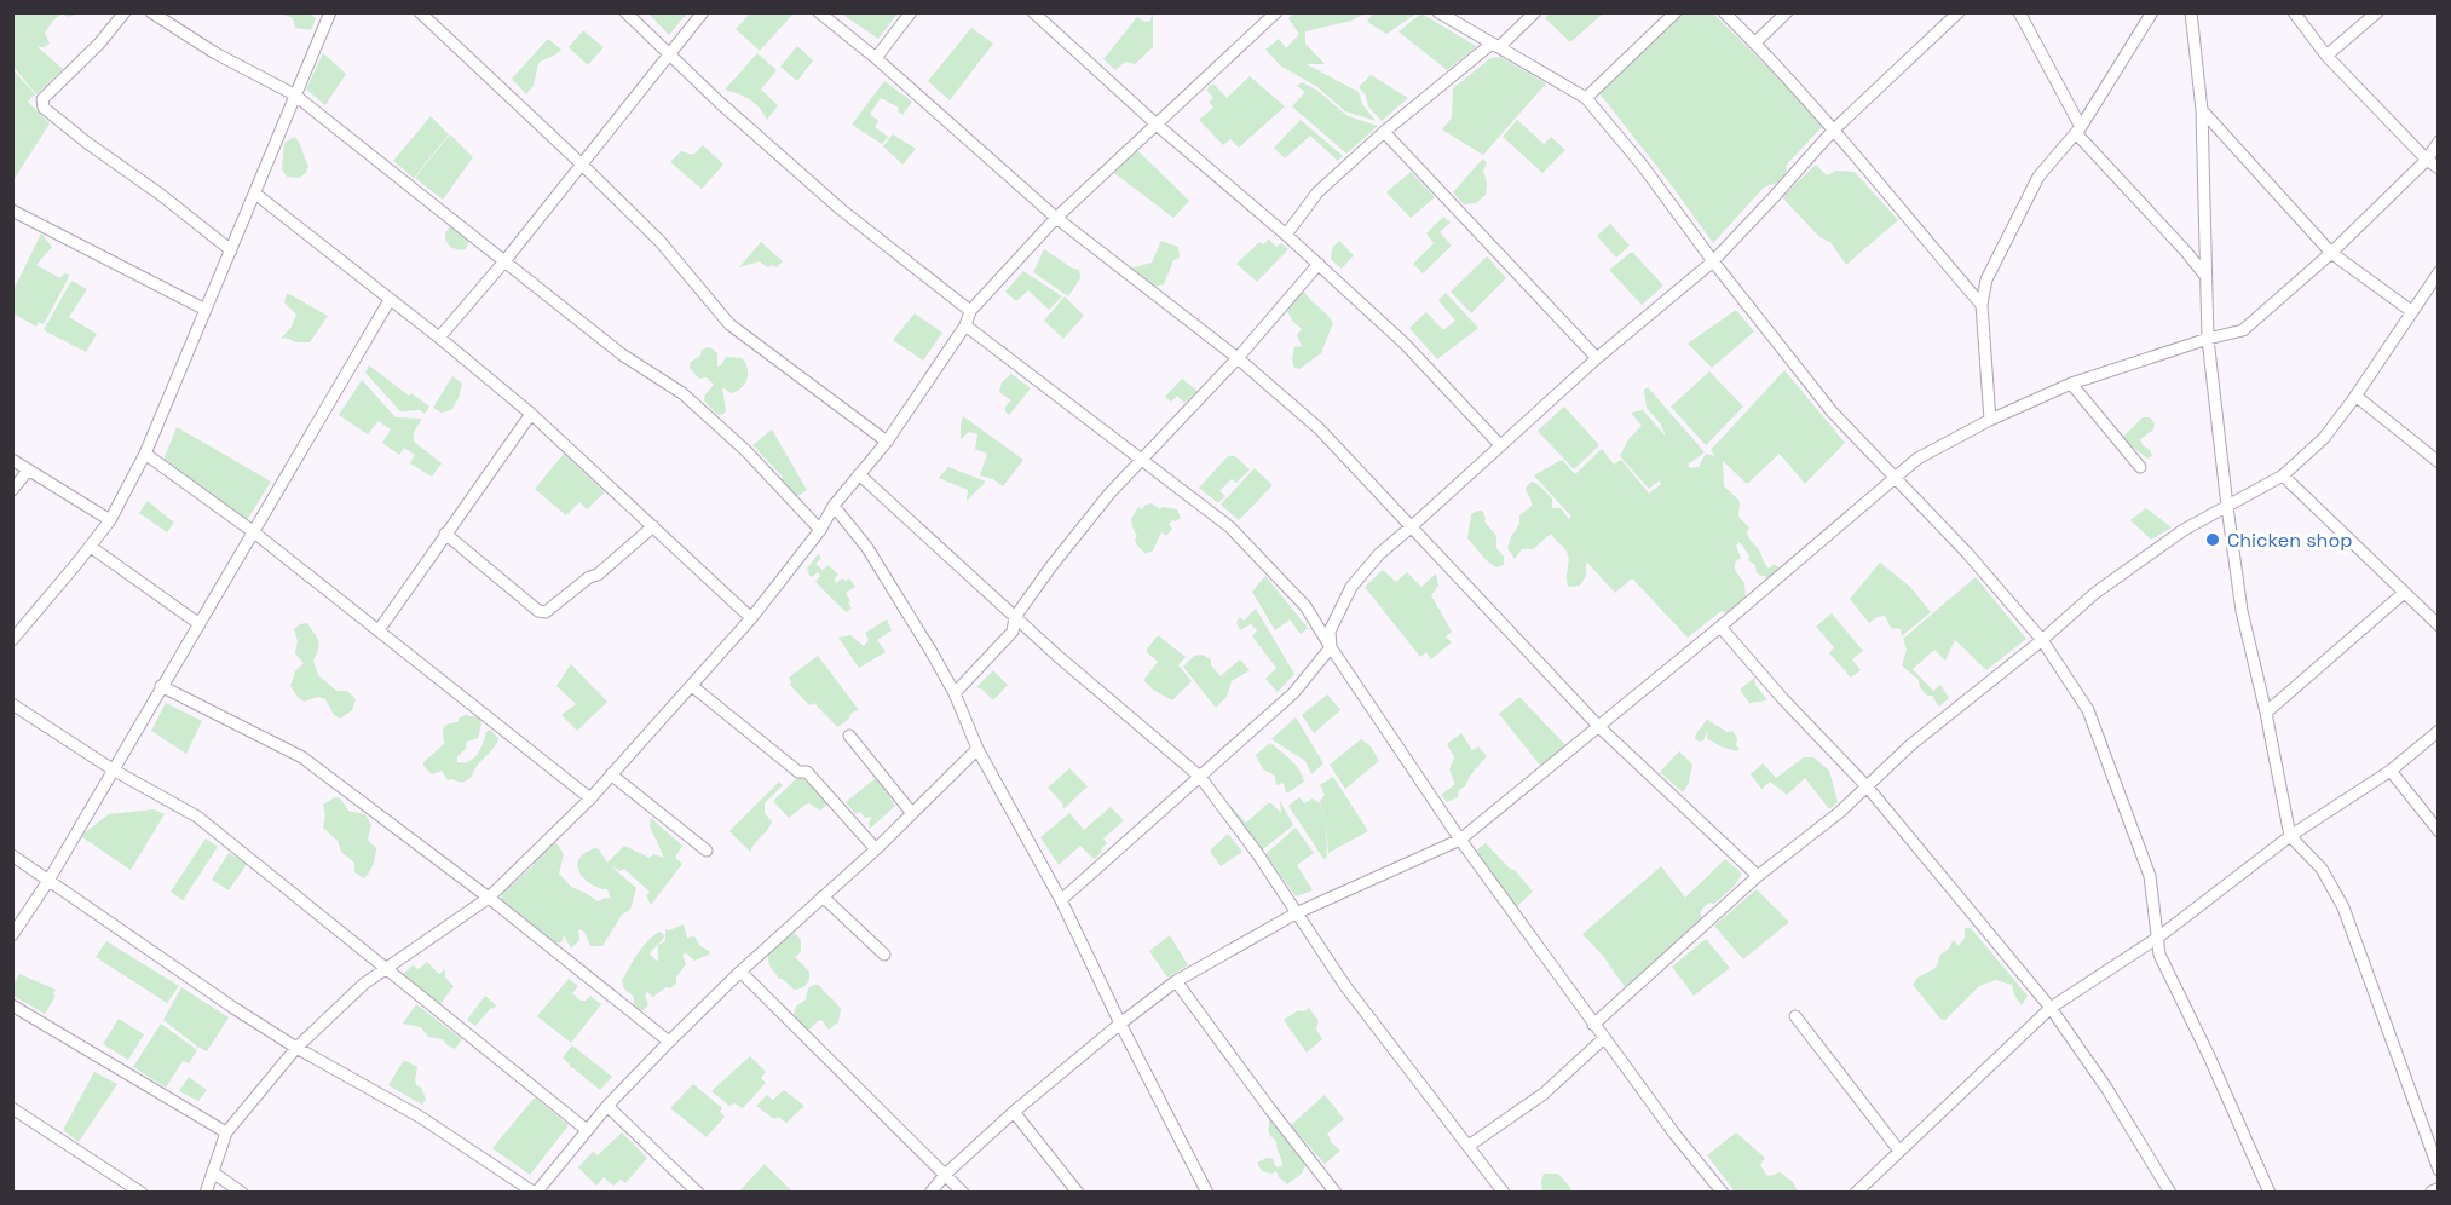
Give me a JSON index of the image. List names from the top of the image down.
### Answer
{
  "places": ["Chicken shop"]
}
